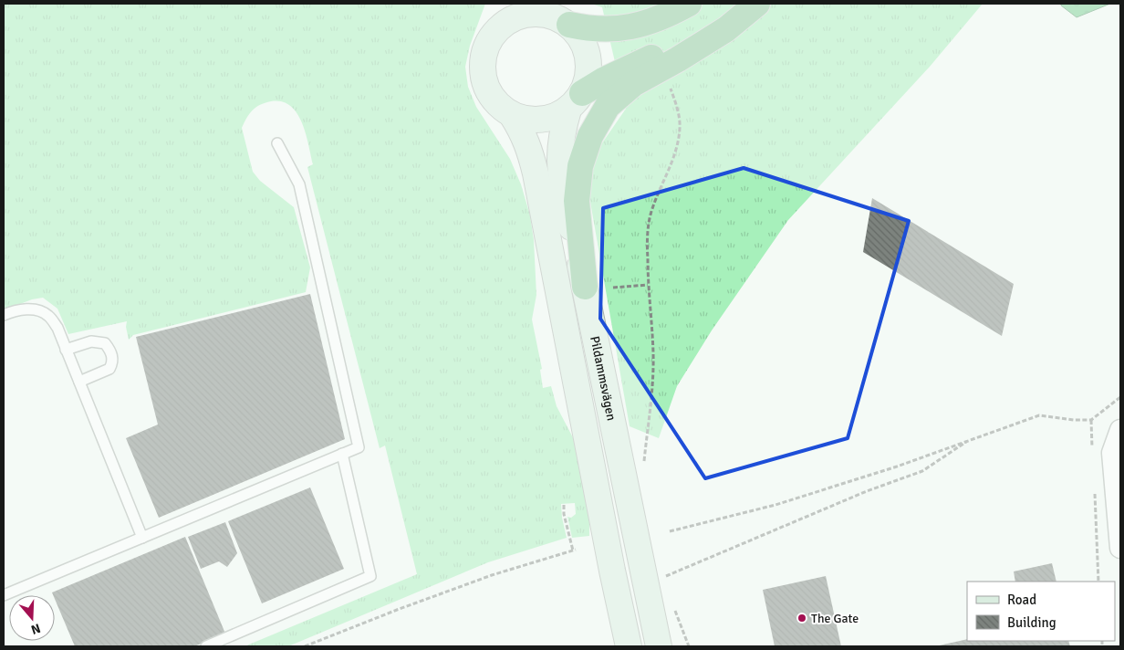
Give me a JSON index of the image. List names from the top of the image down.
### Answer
{
  "streets": {
    "main road": ["Pildammsvägen"]
  },
  "places": ["The Gate"],
  "legend": ["Road", "Building"],
  "north": "bottom"
}
